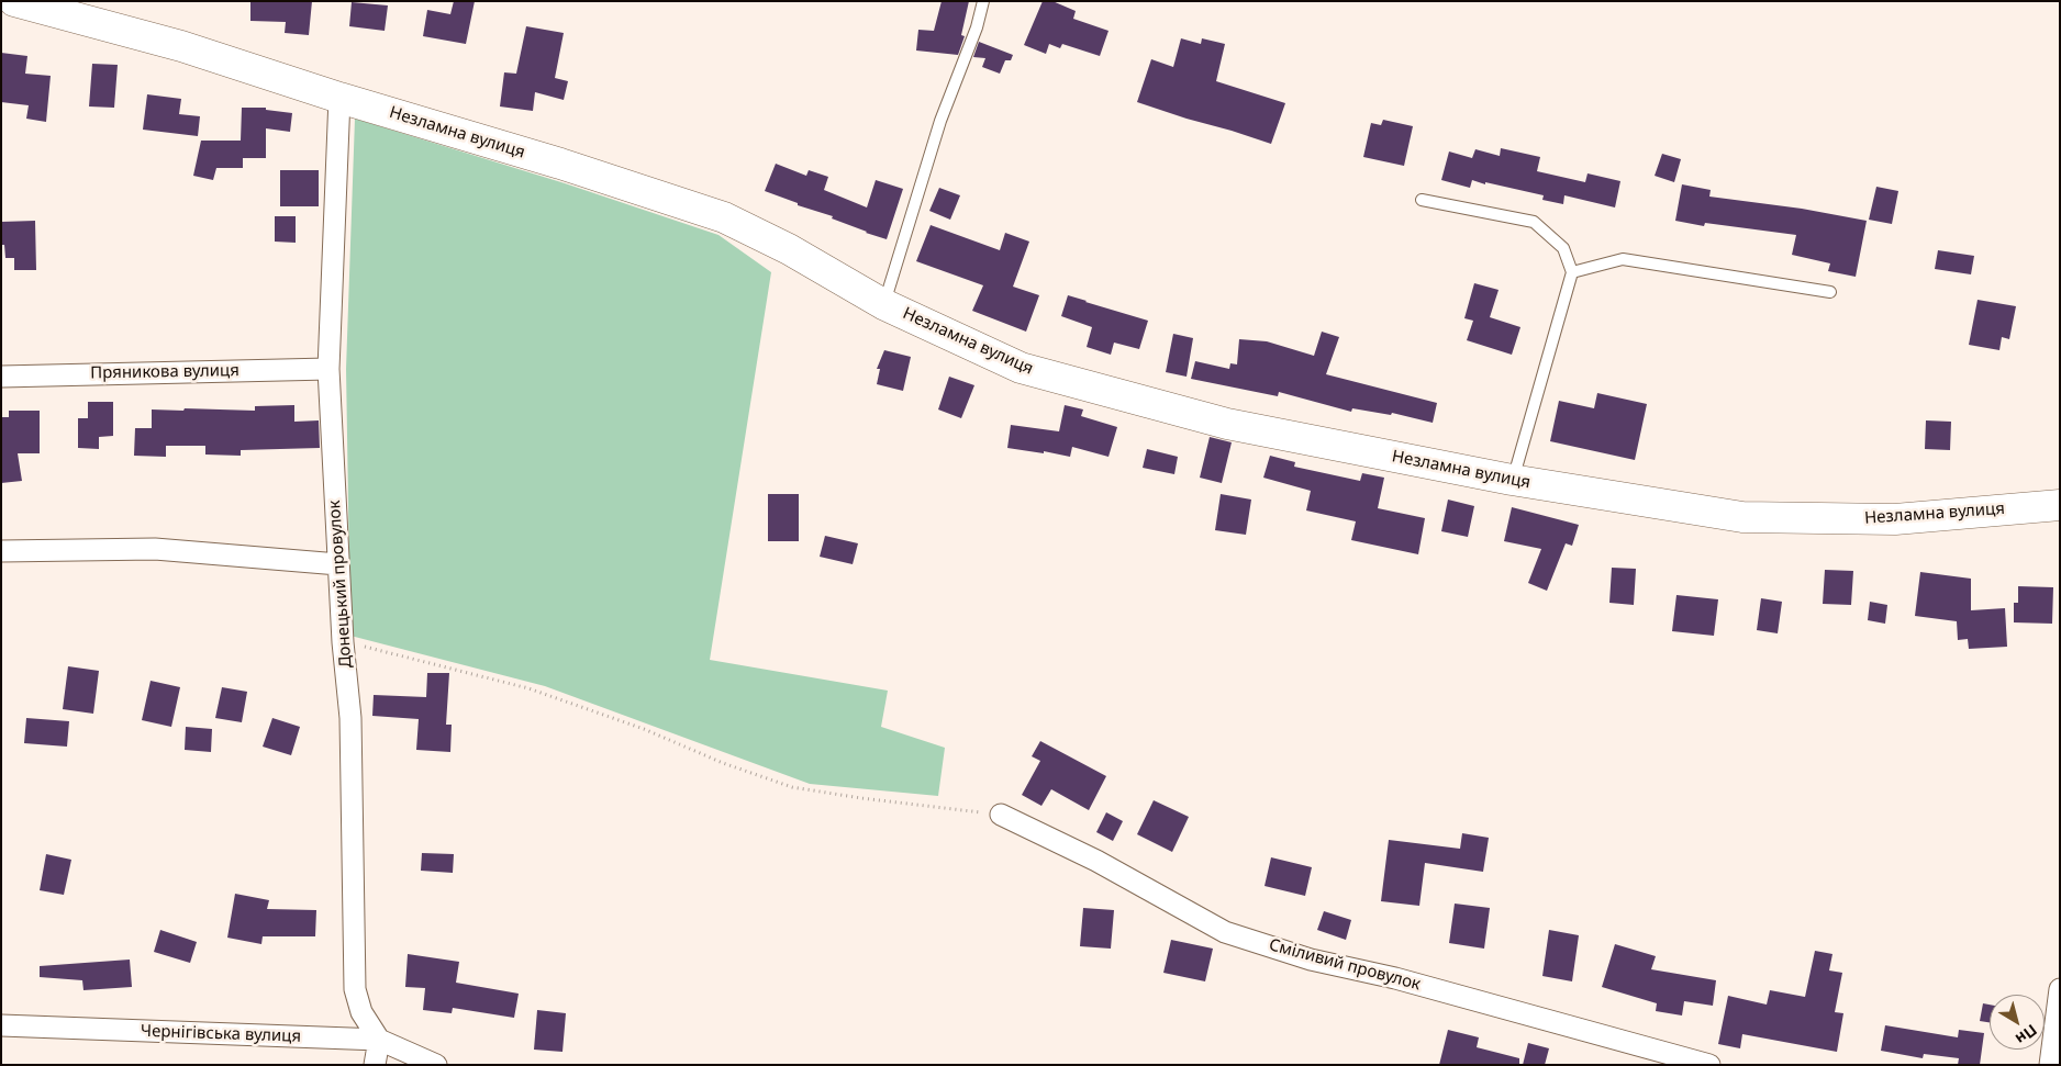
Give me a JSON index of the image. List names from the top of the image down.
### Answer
{
  "streets": {
    "street": [
      "Незламна вулиця",
      "Пряникова вулиця",
      "Донецький провулок",
      "Сміливий провулок",
      "Чернігівська вулиця"
    ]
  },
  "crossings": [
    ["Незламна вулиця", "Донецький провулок"],
    ["Пряникова вулиця", "Донецький провулок"],
    ["Донецький провулок", "Чернігівська вулиця"]
  ],
  "north": "bottom right"
}
